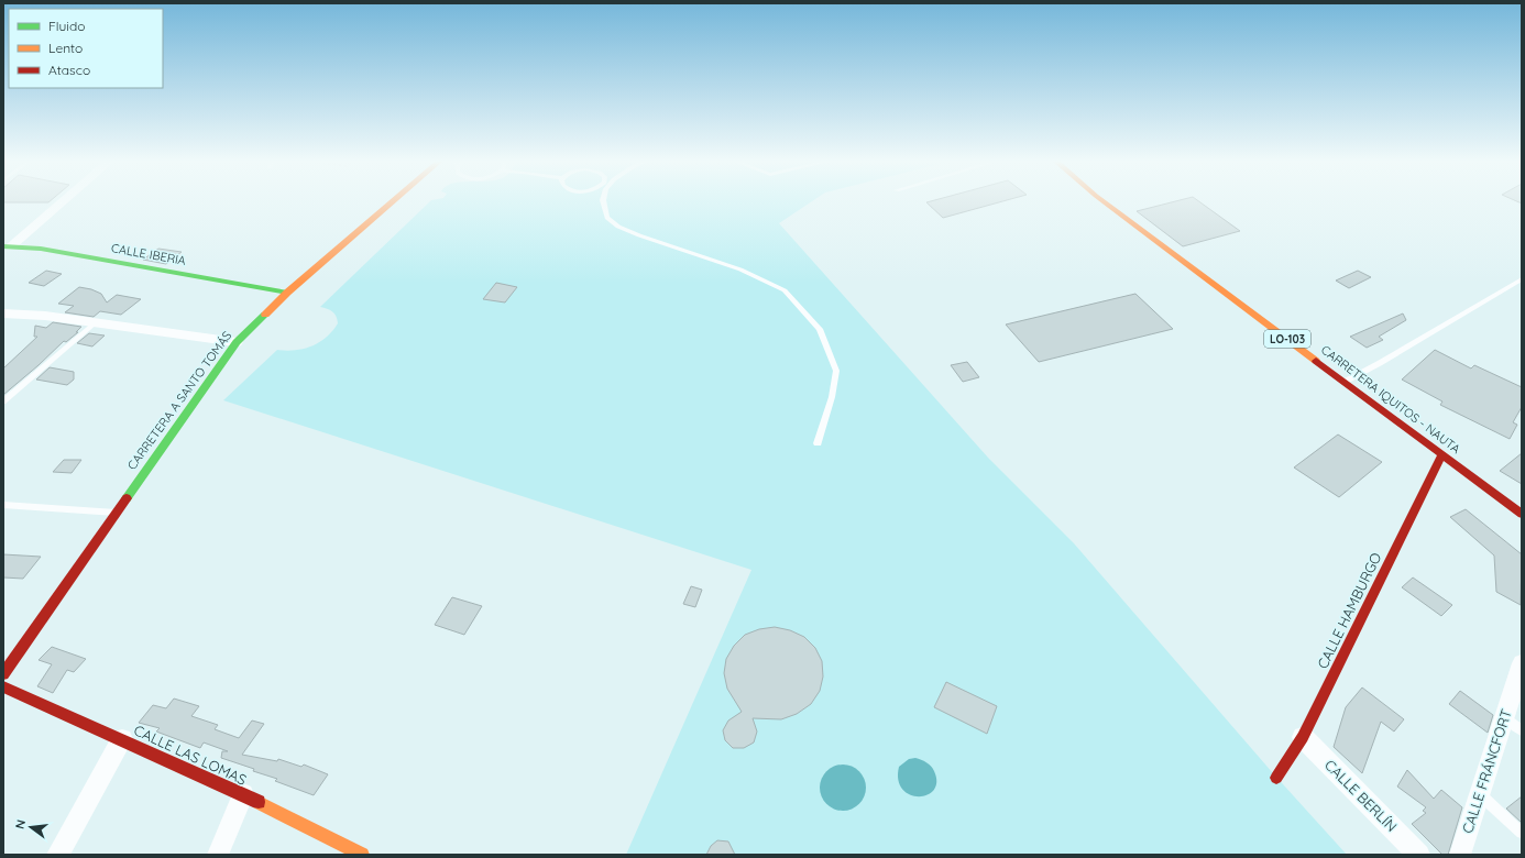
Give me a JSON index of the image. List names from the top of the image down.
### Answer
{
  "streets": {
    "street": [
      "CALLE IBERIA",
      "LO-103",
      "CARRETERA IQUITOS - NAUTA",
      "CARRETERA A SANTO TOMÁS",
      "CALLE HAMBURGO",
      "CALLE LAS LOMAS",
      "CALLE FRÁNCFORT",
      "CALLE BERLÍN"
    ]
  },
  "crossings": [
    ["CALLE IBERIA", "CARRETERA A SANTO TOMÁS"],
    ["CARRETERA IQUITOS - NAUTA", "CALLE HAMBURGO"],
    ["CALLE HAMBURGO", "CALLE BERLÍN"]
  ],
  "legend": ["Fluido", "Lento", "Atasco"],
  "north": "left"
}
